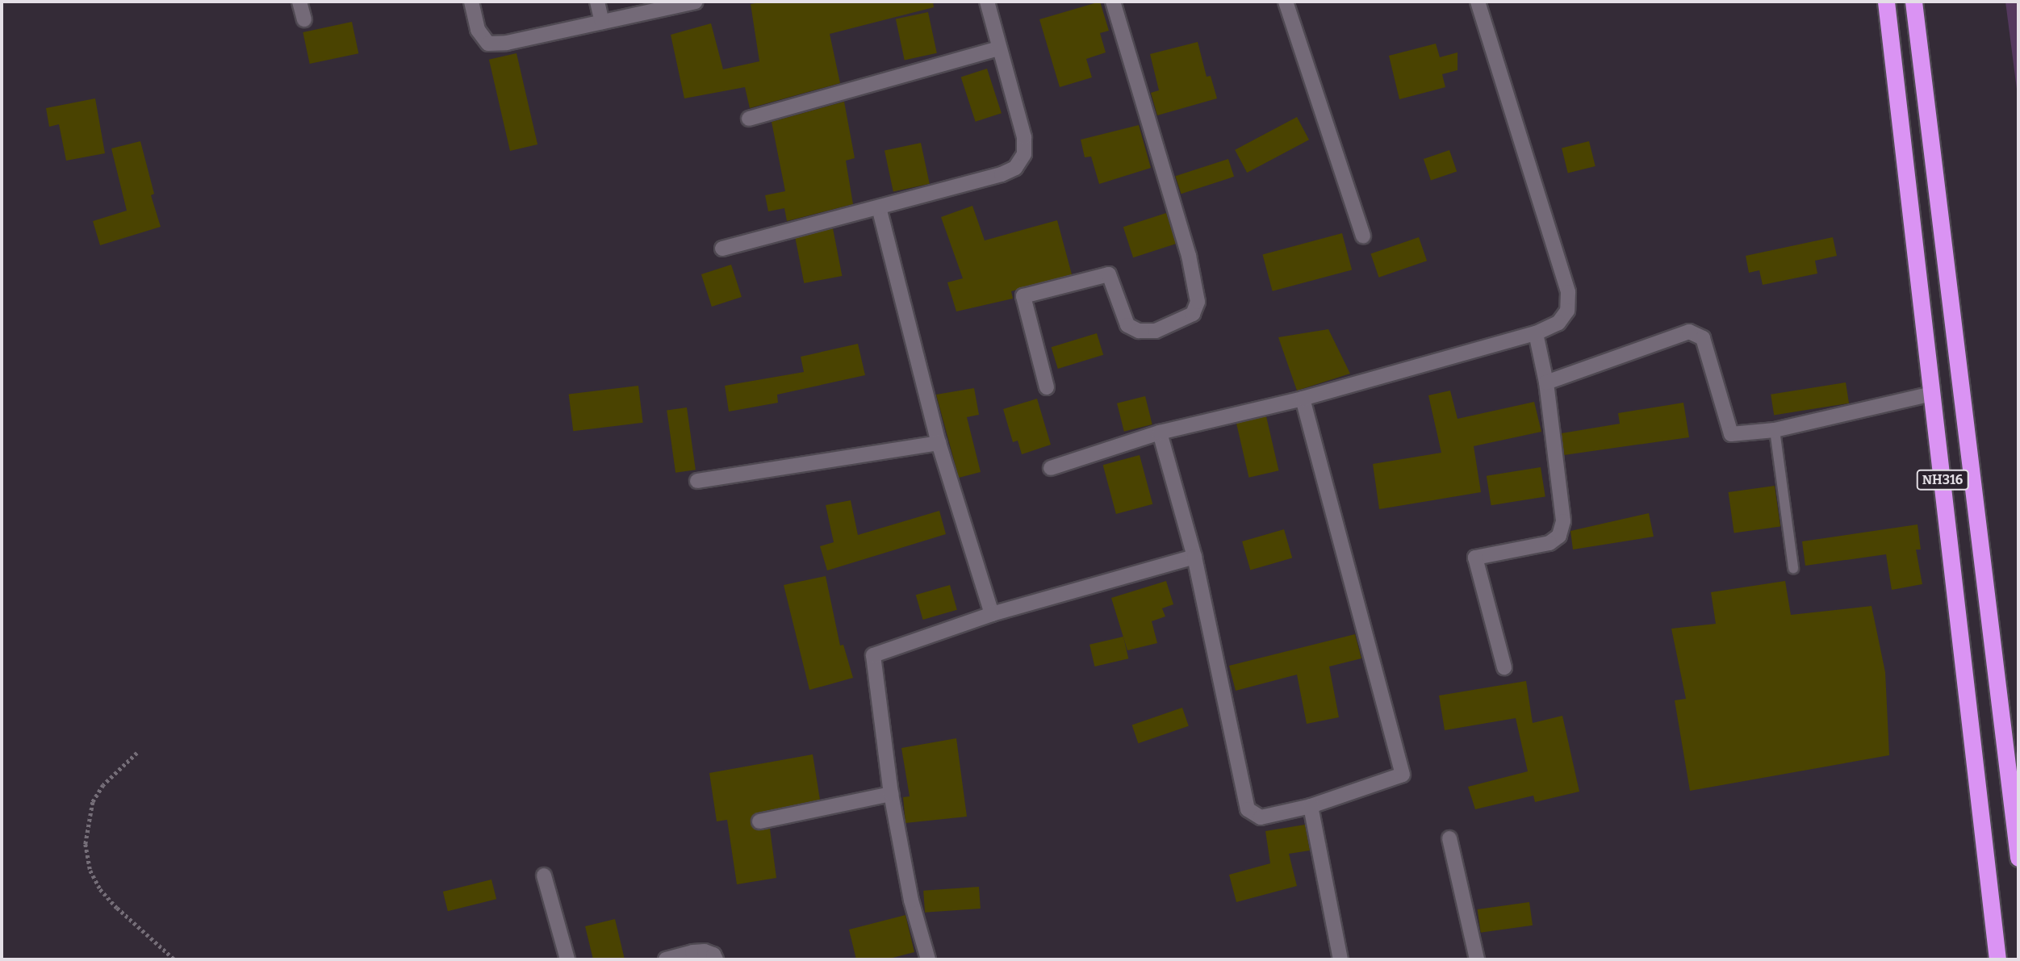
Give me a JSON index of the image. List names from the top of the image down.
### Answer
{
  "streets": {
    "highway": ["NH316"]
  }
}
